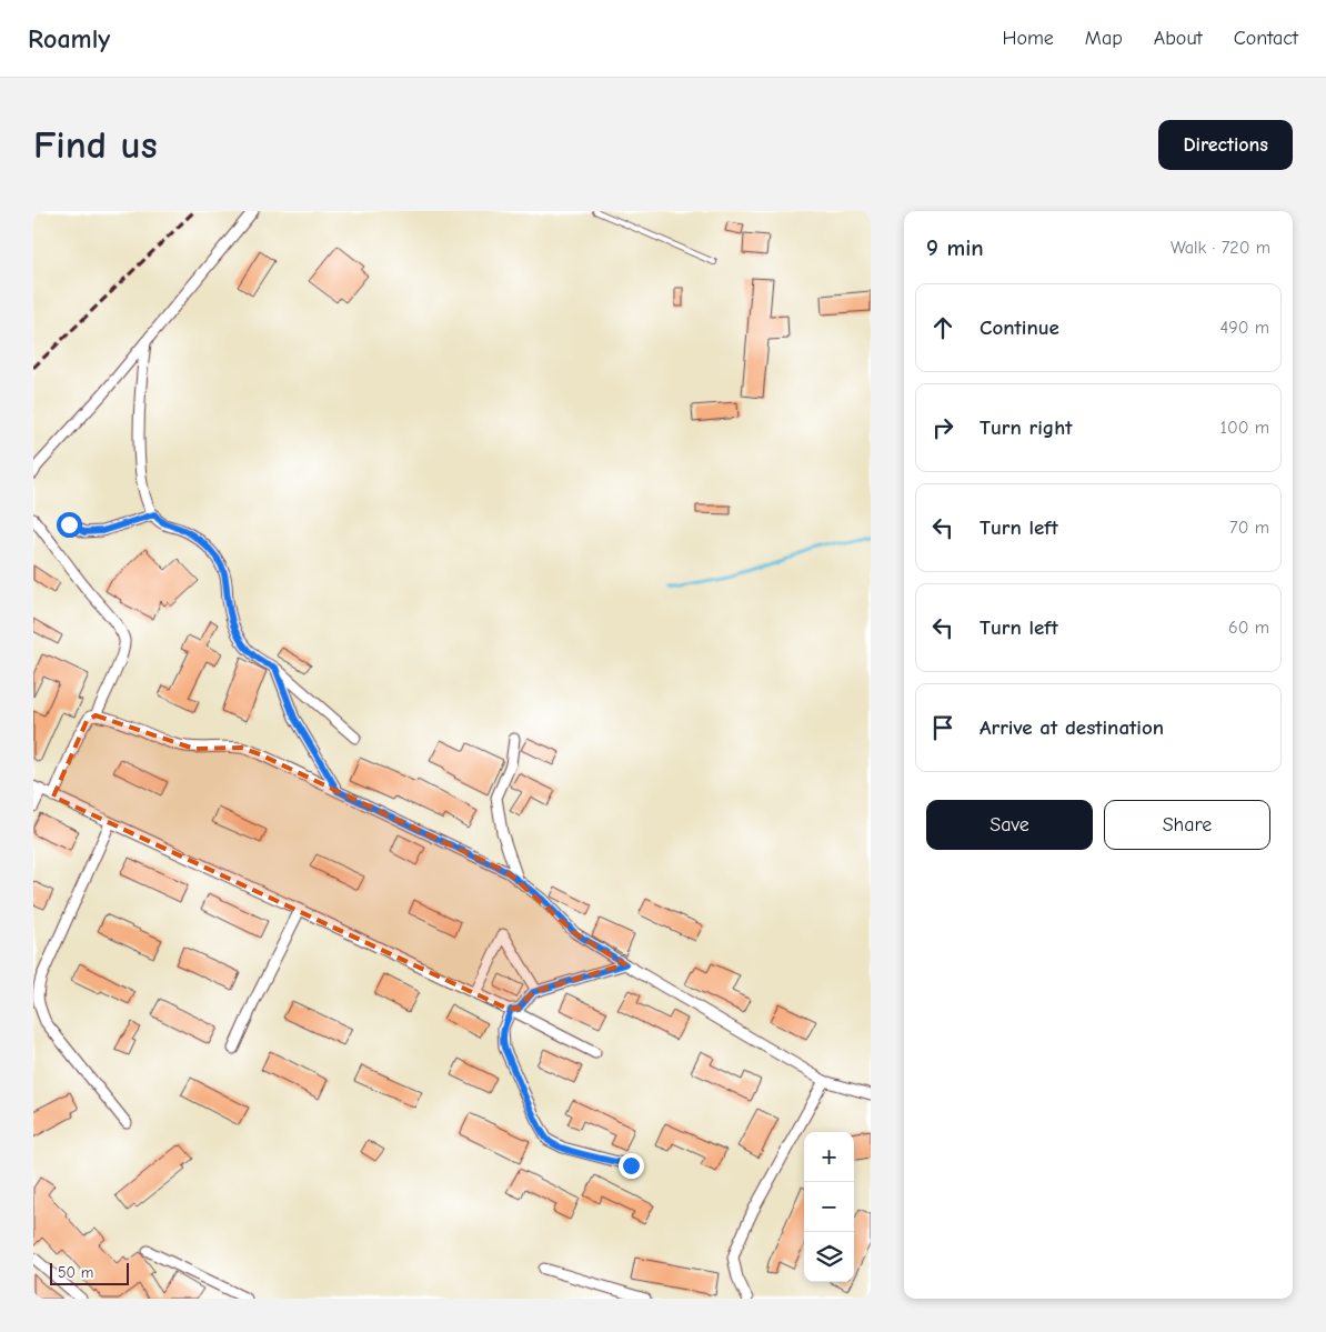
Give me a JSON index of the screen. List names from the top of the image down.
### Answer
{
  "scale_bar": "50 m",
  "page": {
    "header": "Roamly",
    "nav": [
      "Home",
      "Map",
      "About",
      "Contact"
    ],
    "buttons": [
      "Directions",
      ["Save", "Share"]
    ],
    "title": "Find us",
    "heading": ["9 min", "Walk · 720 m"],
    "list": [
      ["Continue", "490 m"],
      ["Turn right", "100 m"],
      ["Turn left", "70 m"],
      ["Turn left", "60 m"],
      "Arrive at destination"
    ],
    "map_buttons": ["+", "−"],
    "scale": "50 m"
  }
}
